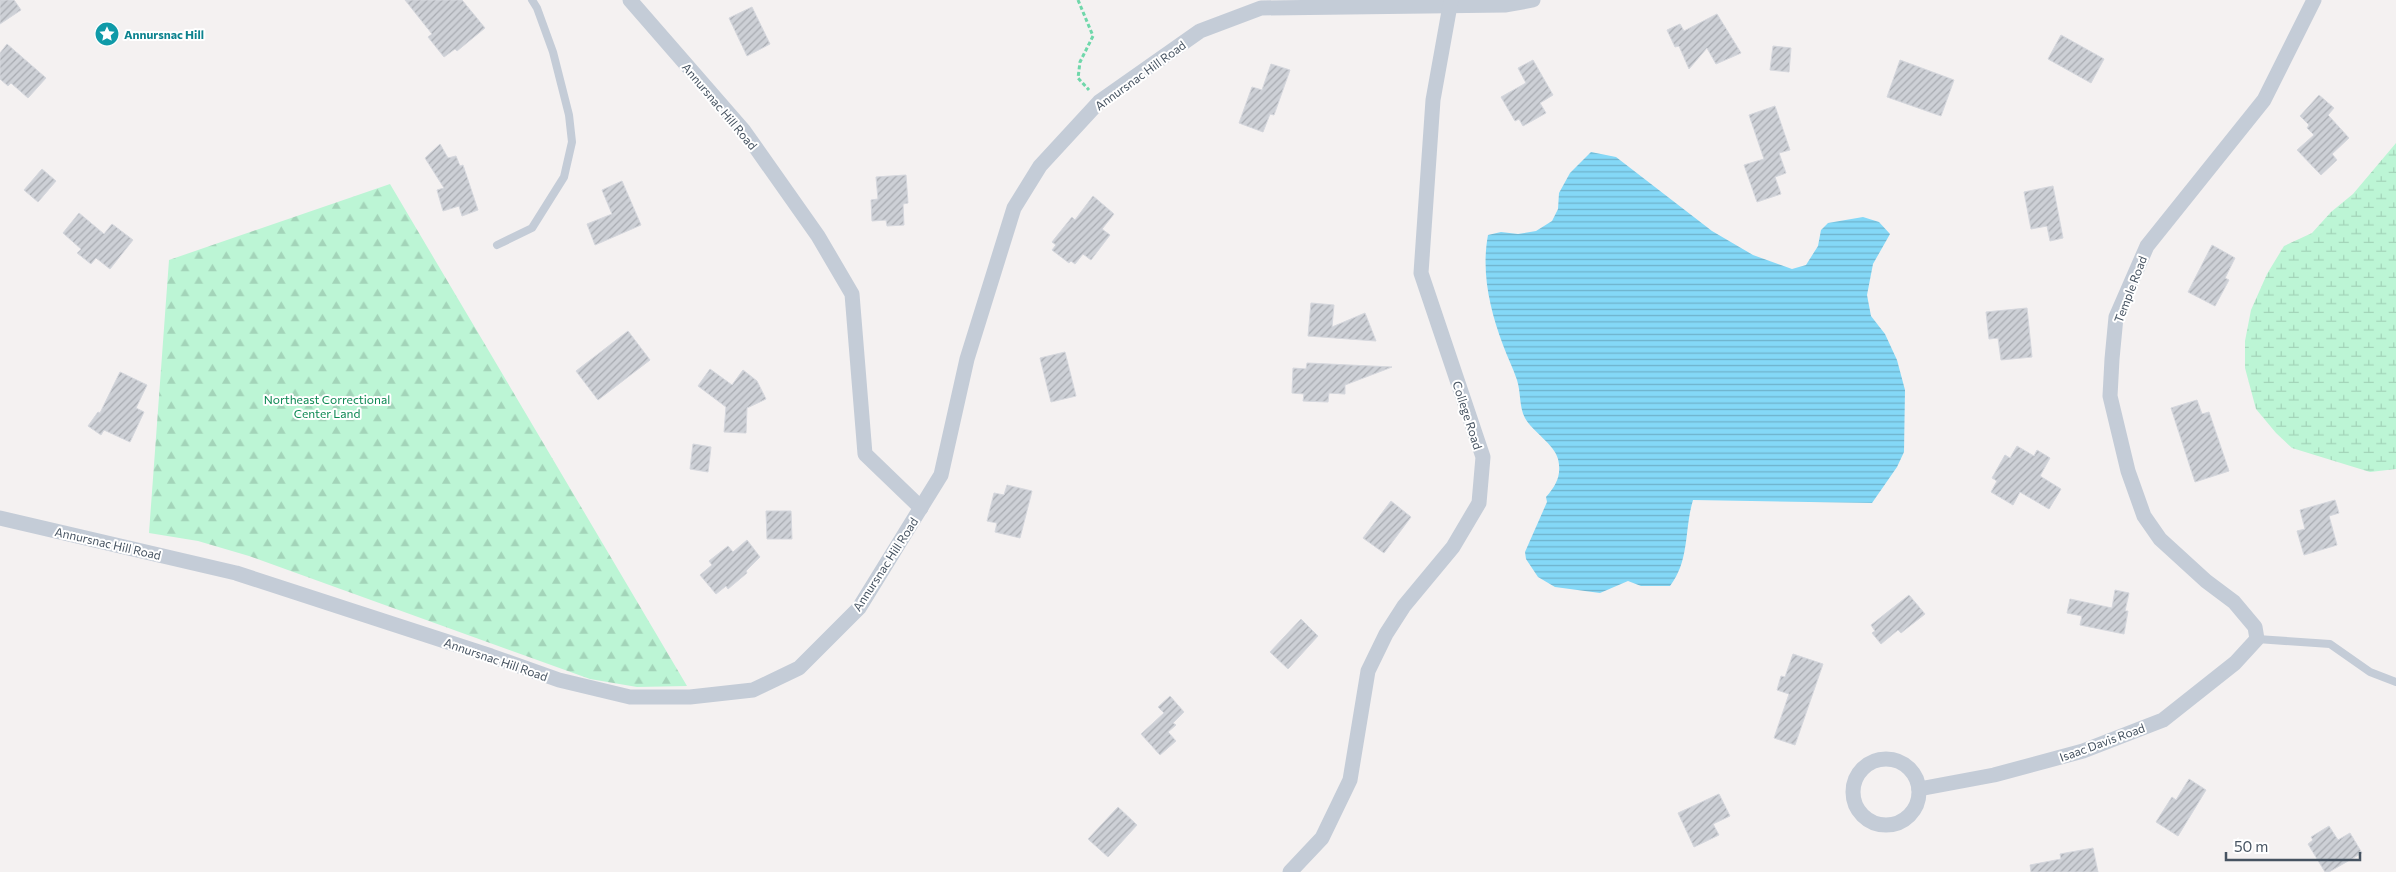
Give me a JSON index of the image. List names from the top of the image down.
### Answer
{
  "streets": {
    "street": [
      "Annursnac Hill Road",
      "Temple Road",
      "College Road",
      "Isaac Davis Road"
    ]
  },
  "crossings": [
    ["Annursnac Hill Road", "College Road"],
    ["Temple Road", "Isaac Davis Road"]
  ],
  "parks": ["Northeast Correctional Center Land"],
  "places": {
    "place": ["Annursnac Hill"]
  },
  "scale_bar": "50 m"
}
